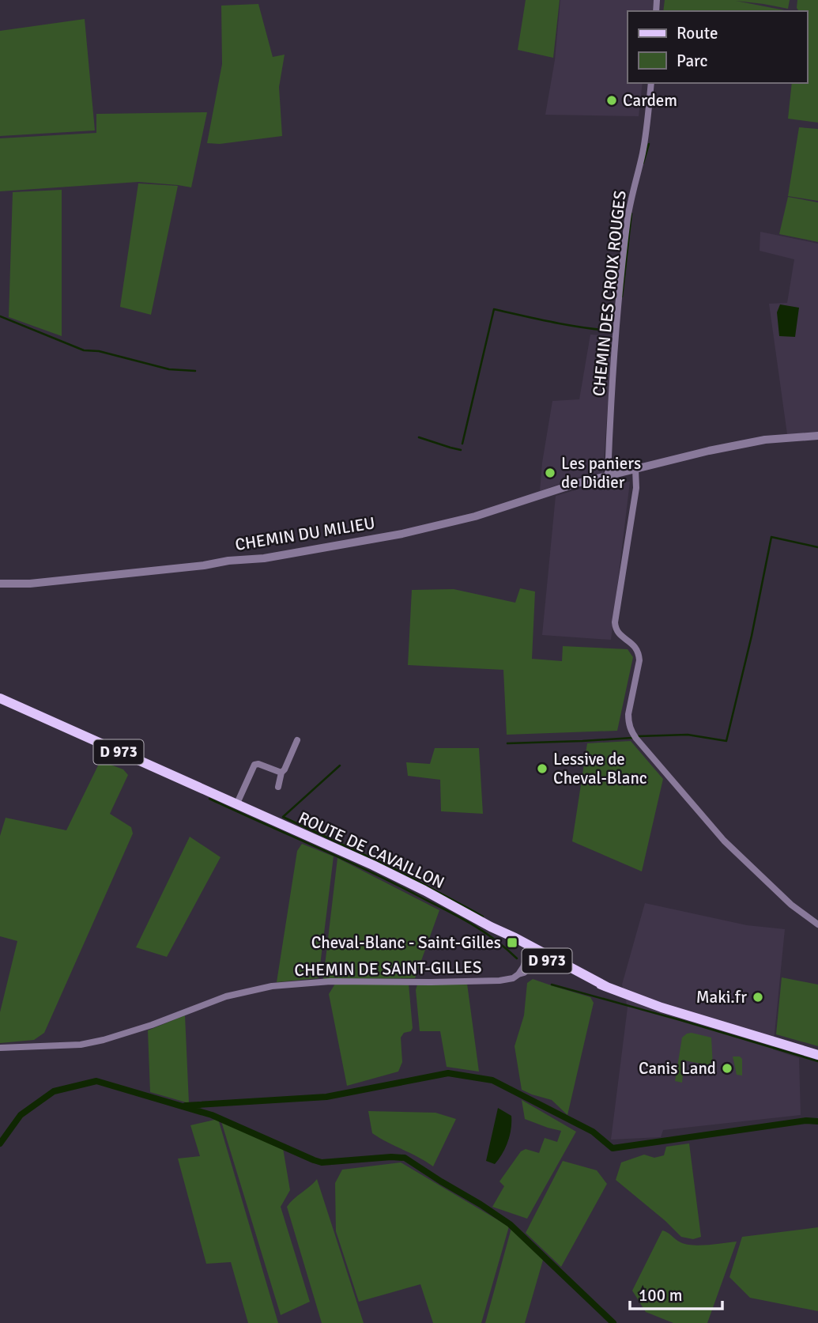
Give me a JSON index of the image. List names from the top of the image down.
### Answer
{
  "streets": {
    "main road": ["D 973", "ROUTE DE CAVAILLON"],
    "street": ["CHEMIN DES CROIX ROUGES", "CHEMIN DU MILIEU", "CHEMIN DE SAINT-GILLES"]
  },
  "crossings": [
    ["CHEMIN DES CROIX ROUGES", "CHEMIN DU MILIEU"],
    ["D 973", "ROUTE DE CAVAILLON"]
  ],
  "places": {
    "other": [
      "Cardem",
      "Les paniers de Didier",
      "Lessive de Cheval-Blanc",
      "Maki.fr",
      "Canis Land"
    ],
    "transit": ["Cheval-Blanc - Saint-Gilles"]
  },
  "legend": ["Route", "Parc"],
  "scale_bar": "100 m"
}
